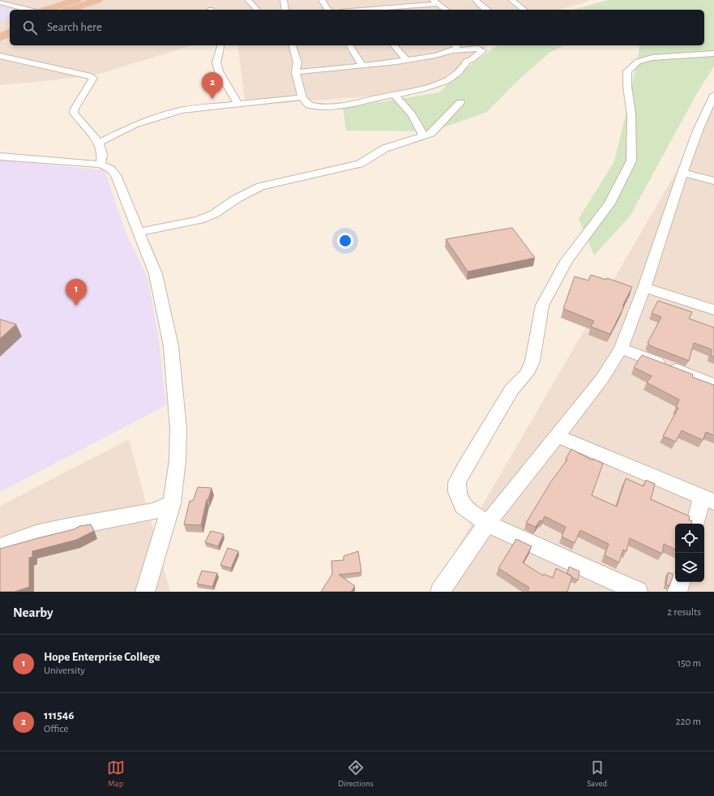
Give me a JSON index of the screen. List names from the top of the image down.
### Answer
{
  "page": {
    "search": "Search here",
    "pins": ["2", "1"],
    "heading": ["Nearby", "2 results"],
    "list": [
      {
        "mark": "1",
        "name": "Hope Enterprise College",
        "note": "University",
        "value": "150 m"
      },
      {
        "mark": "2",
        "name": "111546",
        "note": "Office",
        "value": "220 m"
      }
    ],
    "nav": ["Map", "Directions", "Saved"]
  }
}
